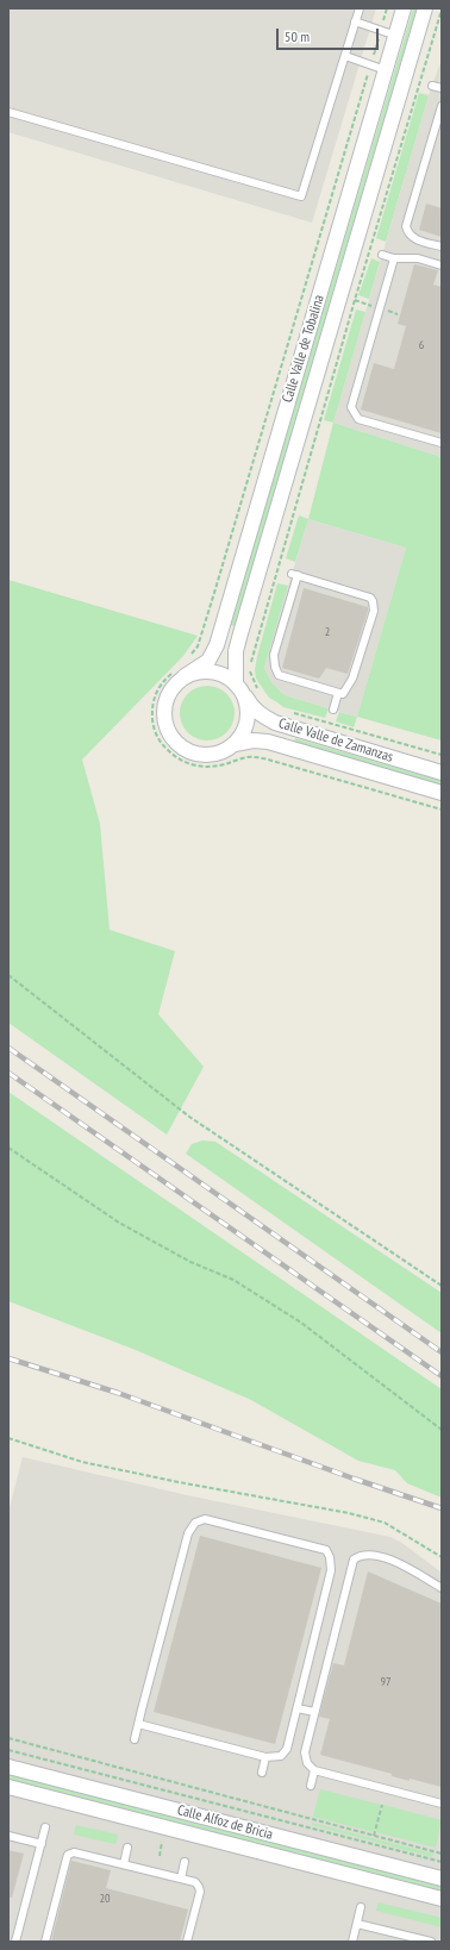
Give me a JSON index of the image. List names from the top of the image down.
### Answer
{
  "streets": {
    "street": ["Calle Valle de Tobalina", "Calle Valle de Zamanzas", "Calle Alfoz de Bricia"]
  },
  "crossings": [
    ["Calle Valle de Tobalina", "Calle Valle de Zamanzas"]
  ],
  "house_numbers": [
    "6",
    "2",
    "97",
    "20"
  ],
  "scale_bar": "50 m"
}
